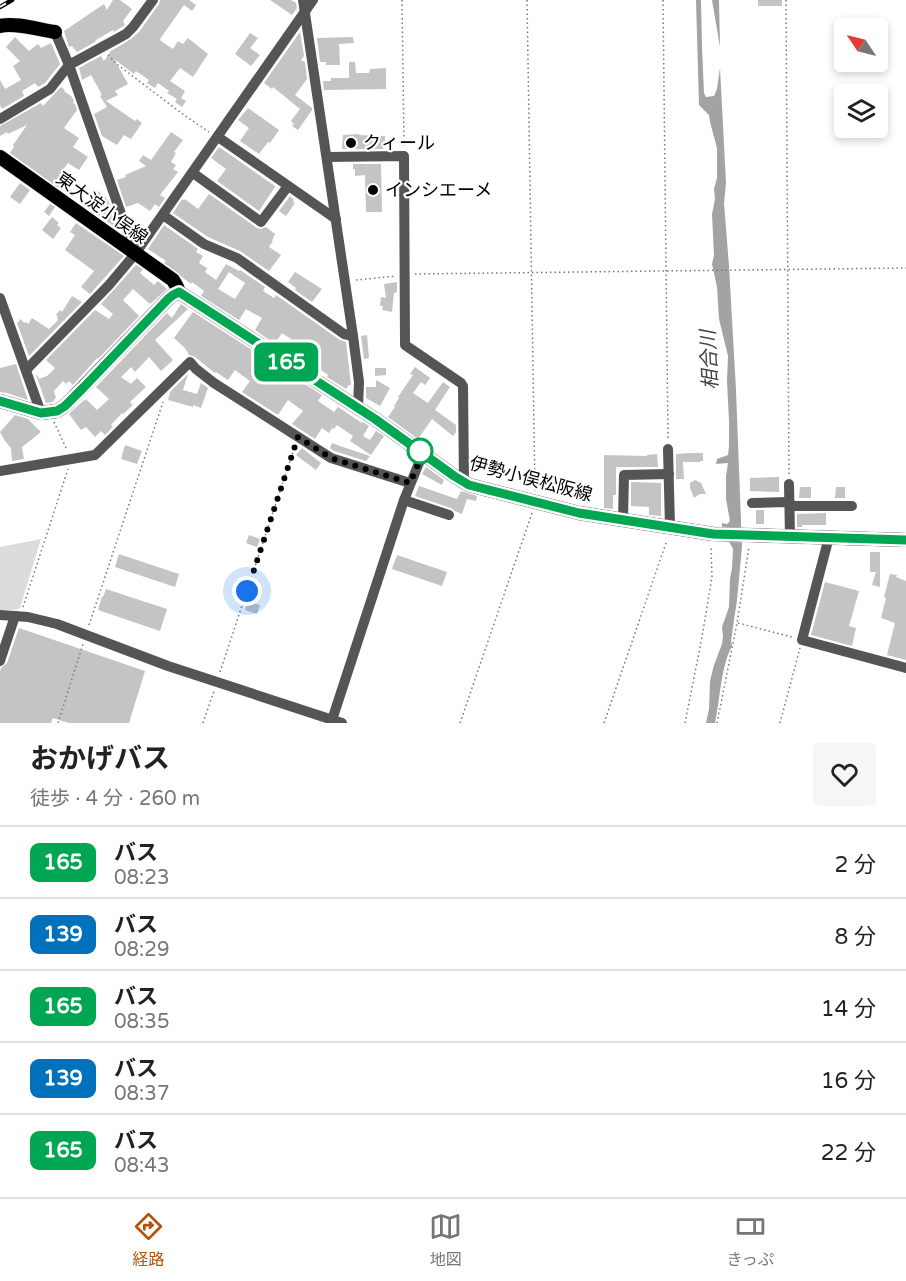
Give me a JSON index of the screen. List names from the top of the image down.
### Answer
{
  "streets": {
    "main road": ["東大淀小俣線", "伊勢小俣松阪線"]
  },
  "crossings": [
    ["東大淀小俣線", "伊勢小俣松阪線"]
  ],
  "water": ["相合川"],
  "places": ["クィール", "インシエーメ"],
  "lines": ["bus line 165"],
  "north": "top left",
  "page": {
    "on_map": "165",
    "heading": ["おかげバス", "徒歩 · 4 分 · 260 m"],
    "list": [
      {
        "mark": "165",
        "name": "バス",
        "note": "08:23",
        "value": "2 分"
      },
      {
        "mark": "139",
        "name": "バス",
        "note": "08:29",
        "value": "8 分"
      },
      {
        "mark": "165",
        "name": "バス",
        "note": "08:35",
        "value": "14 分"
      },
      {
        "mark": "139",
        "name": "バス",
        "note": "08:37",
        "value": "16 分"
      },
      {
        "mark": "165",
        "name": "バス",
        "note": "08:43",
        "value": "22 分"
      }
    ],
    "tabs": ["経路", "地図", "きっぷ"]
  }
}
